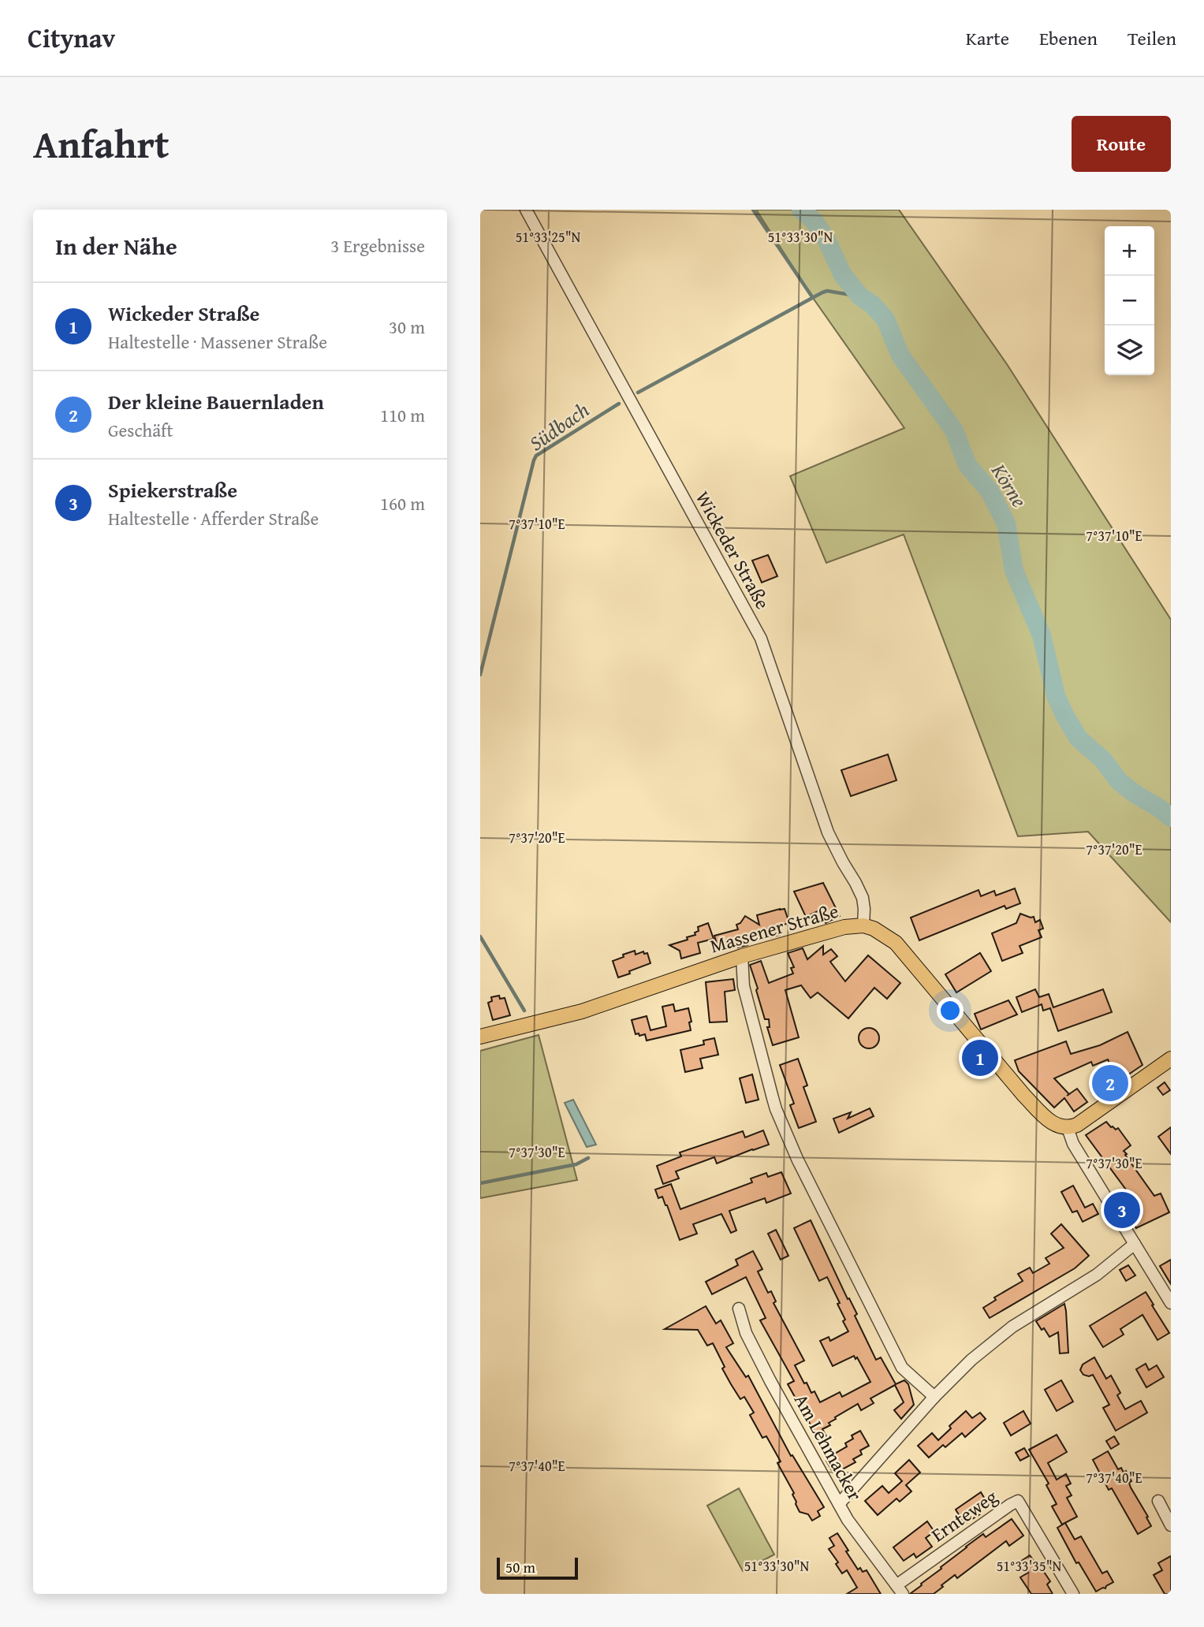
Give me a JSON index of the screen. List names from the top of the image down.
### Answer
{
  "streets": {
    "main road": ["Massener Straße"],
    "street": ["Wickeder Straße", "Am Lehmacker", "Ernteweg"]
  },
  "crossings": [
    ["Wickeder Straße", "Massener Straße"],
    ["Am Lehmacker", "Ernteweg"]
  ],
  "water": ["Südbach", "Körne"],
  "scale_bar": "50 m",
  "page": {
    "header": "Citynav",
    "nav": ["Karte", "Ebenen", "Teilen"],
    "title": "Anfahrt",
    "buttons": "Route",
    "heading": ["In der Nähe", "3 Ergebnisse"],
    "map_buttons": ["+", "−"],
    "list": [
      {
        "mark": "1",
        "name": "Wickeder Straße",
        "note": "Haltestelle · Massener Straße",
        "value": "30 m"
      },
      {
        "mark": "2",
        "name": "Der kleine Bauernladen",
        "note": "Geschäft",
        "value": "110 m"
      },
      {
        "mark": "3",
        "name": "Spiekerstraße",
        "note": "Haltestelle · Afferder Straße",
        "value": "160 m"
      }
    ],
    "pins": ["1", "2", "3"],
    "scale": "50 m"
  },
  "coordinates": [
    "51°33'25\"N",
    "51°33'30\"N",
    "7°37'10\"E",
    "7°37'20\"E",
    "7°37'30\"E",
    "7°37'40\"E",
    "51°33'35\"N"
  ]
}
